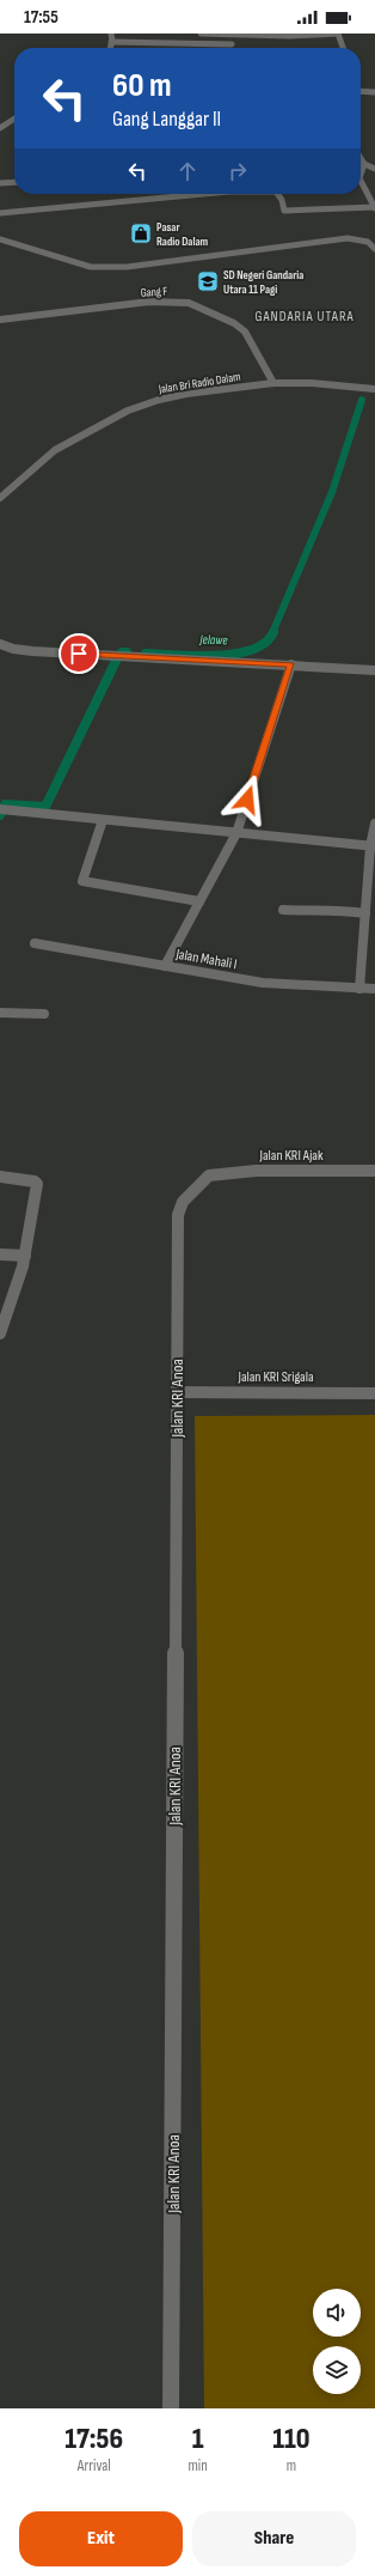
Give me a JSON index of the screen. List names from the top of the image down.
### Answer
{
  "streets": {
    "street": [
      "Gang F",
      "Jalan Bri Radio Dalam",
      "Jalan Mahali I",
      "Jalan KRI Ajak",
      "Jalan KRI Srigala",
      "Jalan KRI Anoa"
    ]
  },
  "crossings": [
    ["Gang F", "Jalan Bri Radio Dalam"],
    ["Jalan KRI Ajak", "Jalan KRI Anoa"],
    ["Jalan KRI Srigala", "Jalan KRI Anoa"]
  ],
  "districts": ["GANDARIA UTARA"],
  "water": ["Jelawe"],
  "places": {
    "shop": ["Pasar Radio Dalam"],
    "school or university": ["SD Negeri Gandaria Utara 11 Pagi"]
  },
  "page": {
    "status": "17:55",
    "turn": ["60 m", "Gang Langgar II"],
    "eta": [
      "17:56",
      "Arrival",
      "1",
      "min",
      "110",
      "m"
    ],
    "buttons": ["Exit", "Share"]
  }
}
